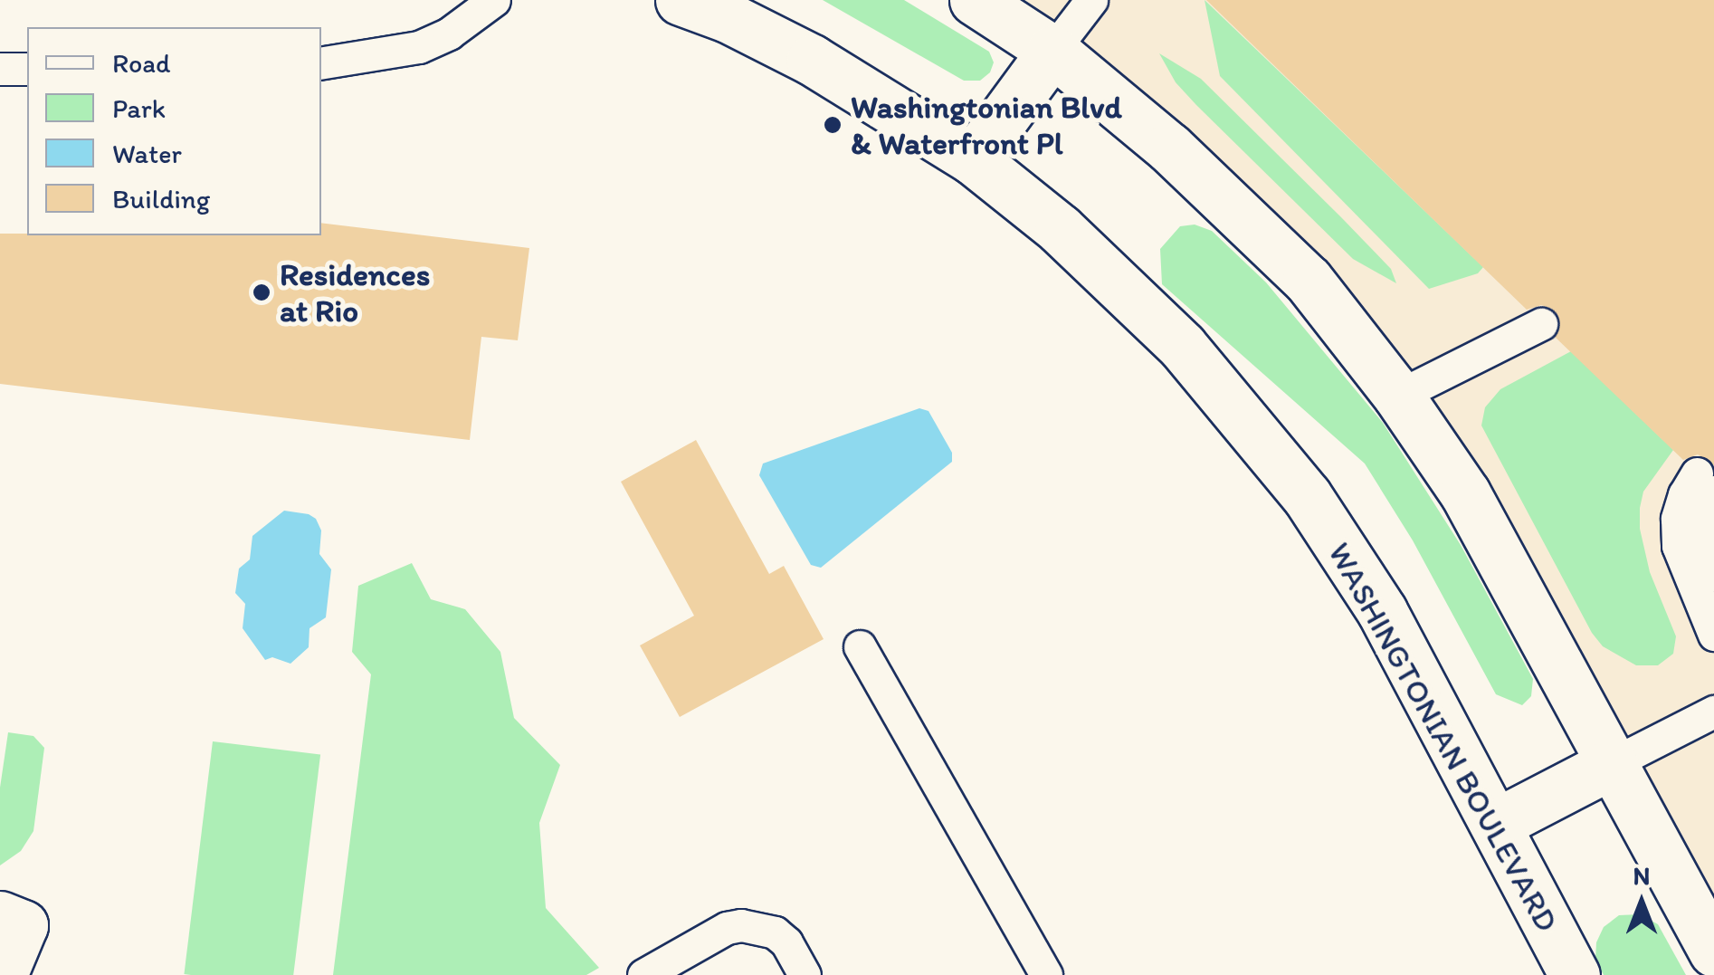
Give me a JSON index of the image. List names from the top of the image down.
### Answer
{
  "streets": {
    "street": ["WASHINGTONIAN BOULEVARD"]
  },
  "places": ["Washingtonian Blvd & Waterfront Pl", "Residences at Rio"],
  "legend": [
    "Road",
    "Park",
    "Water",
    "Building"
  ],
  "north": "top"
}
